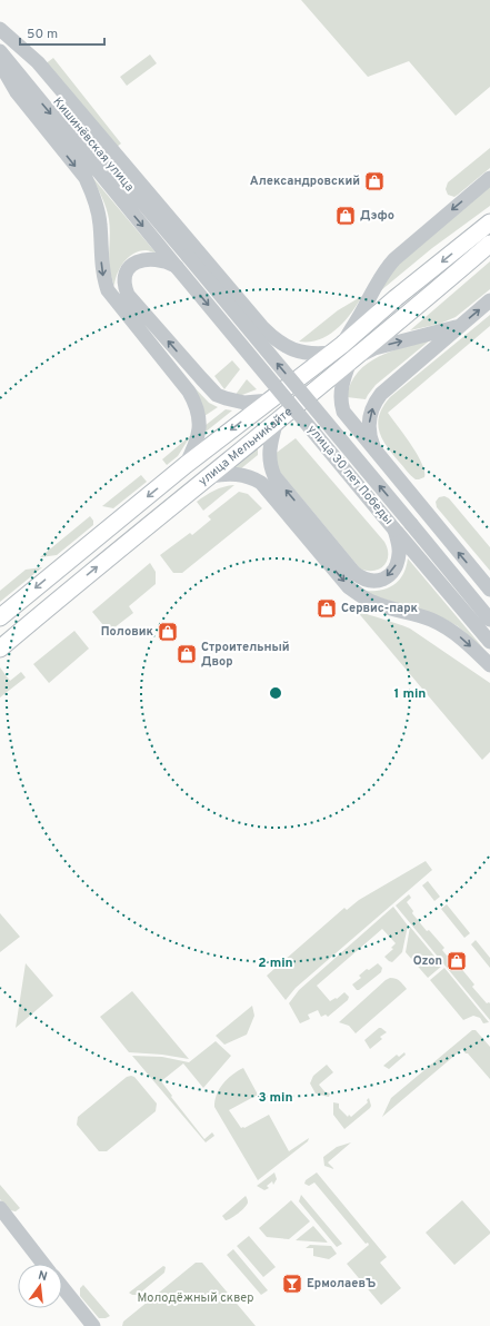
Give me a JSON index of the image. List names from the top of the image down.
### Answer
{
  "streets": {
    "main road": ["улица Мельникайте"],
    "street": ["Кишинёвская улица", "улица 30 лет Победы"]
  },
  "crossings": [
    ["Кишинёвская улица", "улица 30 лет Победы"]
  ],
  "parks": ["Молодёжный сквер"],
  "places": {
    "shop": [
      "Александровский",
      "Дэфо",
      "Сервис-парк",
      "Половик",
      "Строительный Двор",
      "Ozon"
    ],
    "bar": ["ЕрмолаевЪ"]
  },
  "scale_bar": "50 m",
  "north": "top",
  "rings": ["1 min", "2 min", "3 min"]
}
